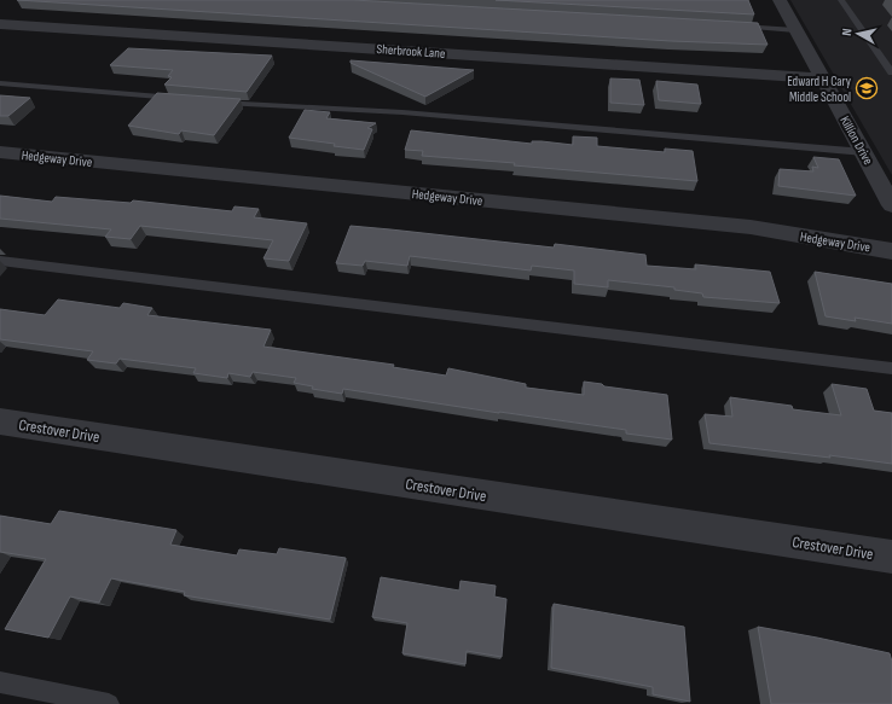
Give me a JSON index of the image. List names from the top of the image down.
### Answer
{
  "streets": {
    "street": [
      "Sherbrook Lane",
      "Killion Drive",
      "Hedgeway Drive",
      "Crestover Drive"
    ]
  },
  "crossings": [
    ["Sherbrook Lane", "Killion Drive"]
  ],
  "places": {
    "school or university": ["Edward H Cary Middle School"]
  },
  "north": "left"
}
